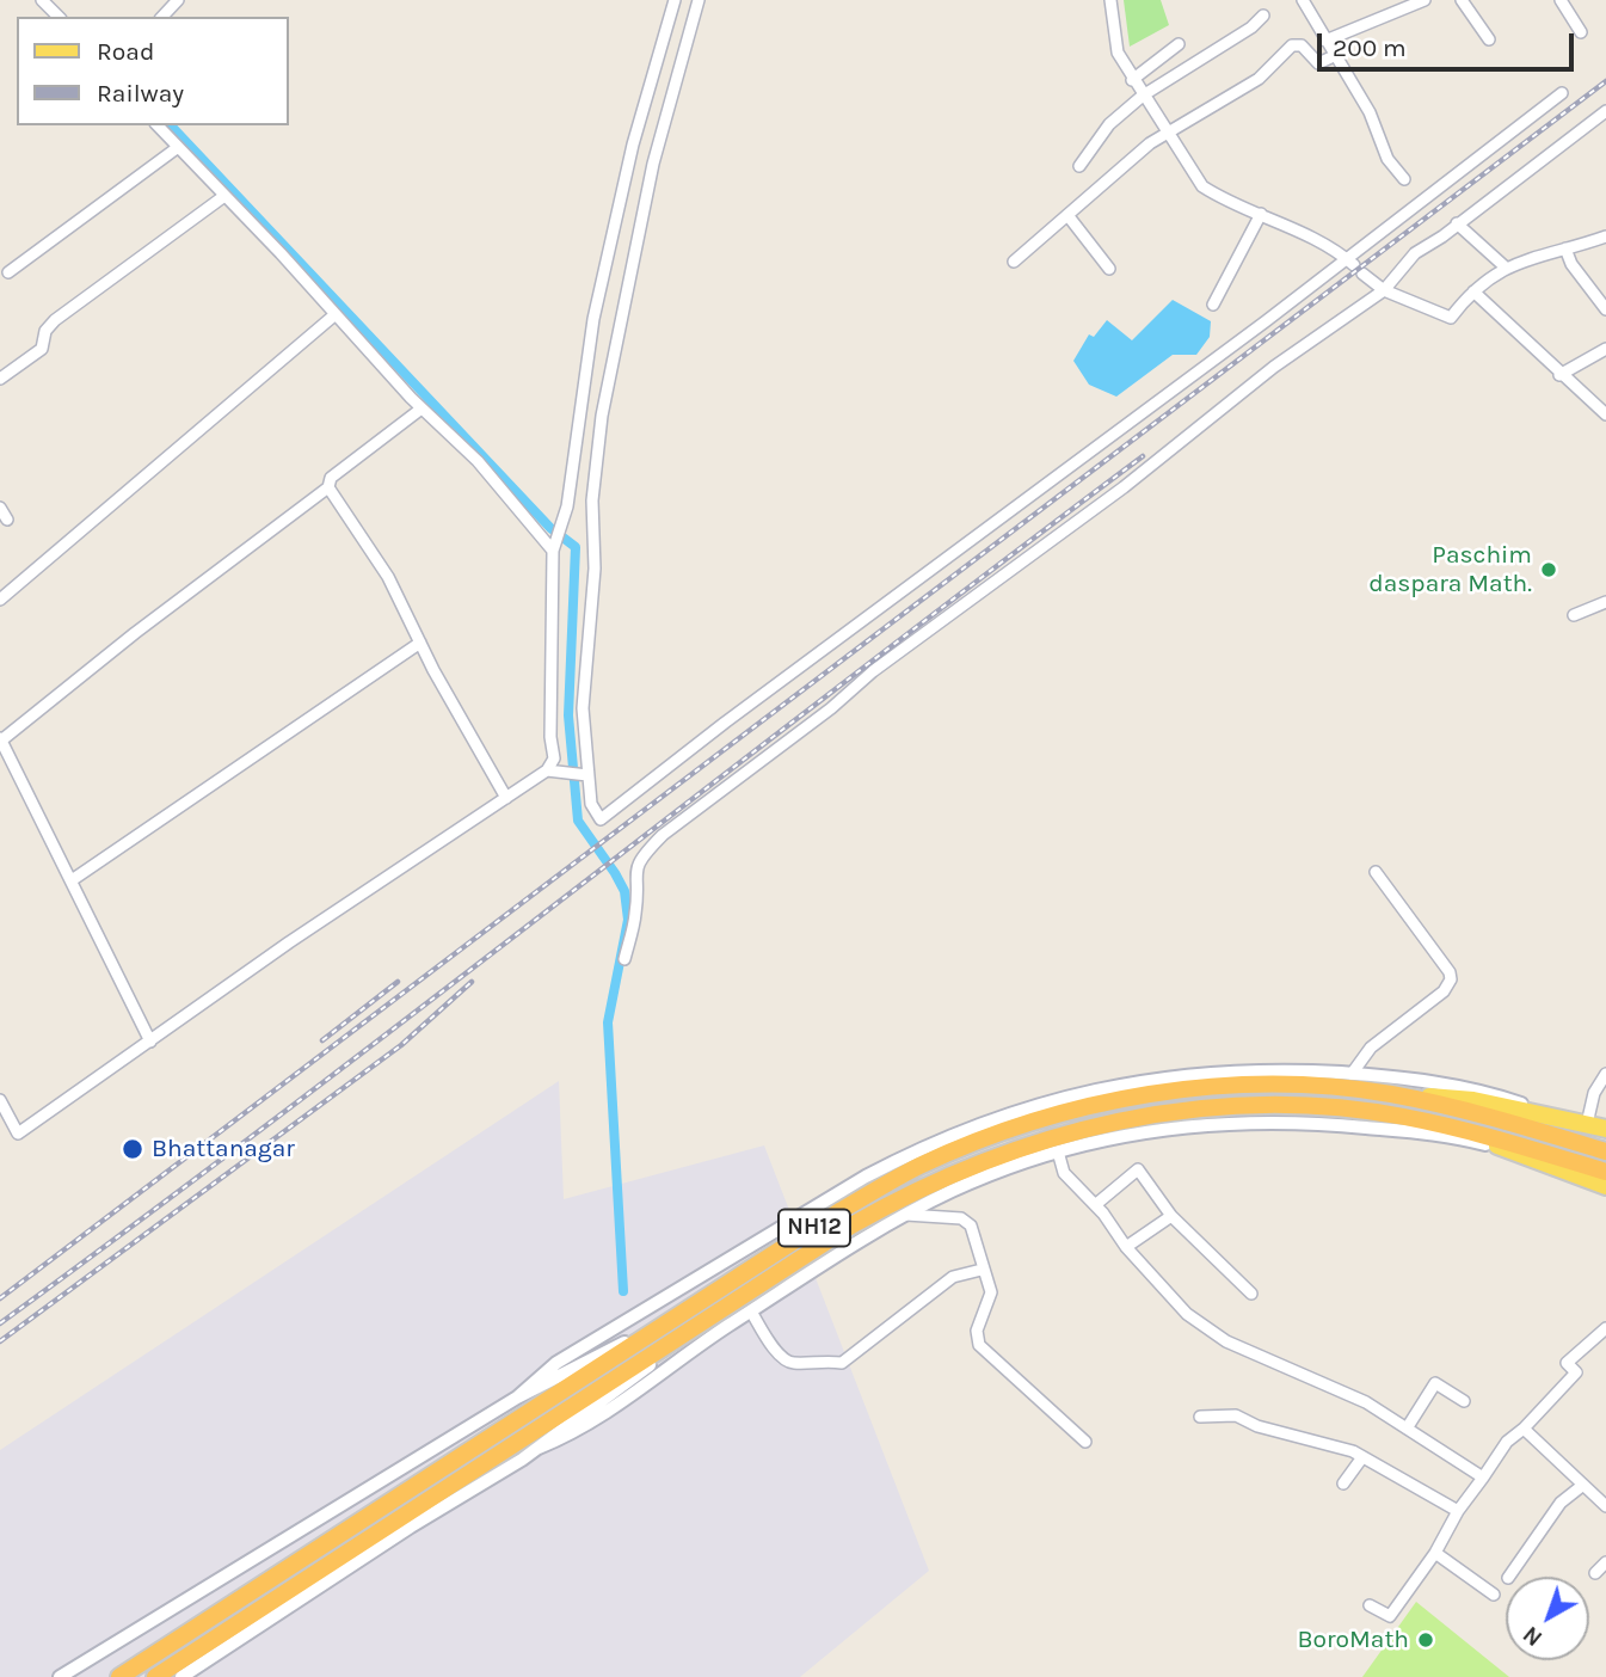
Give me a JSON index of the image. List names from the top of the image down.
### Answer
{
  "streets": {
    "highway": ["NH12"]
  },
  "places": ["Paschim daspara Math.", "Bhattanagar", "BoroMath"],
  "legend": ["Road", "Railway"],
  "scale_bar": "200 m",
  "north": "bottom left"
}
